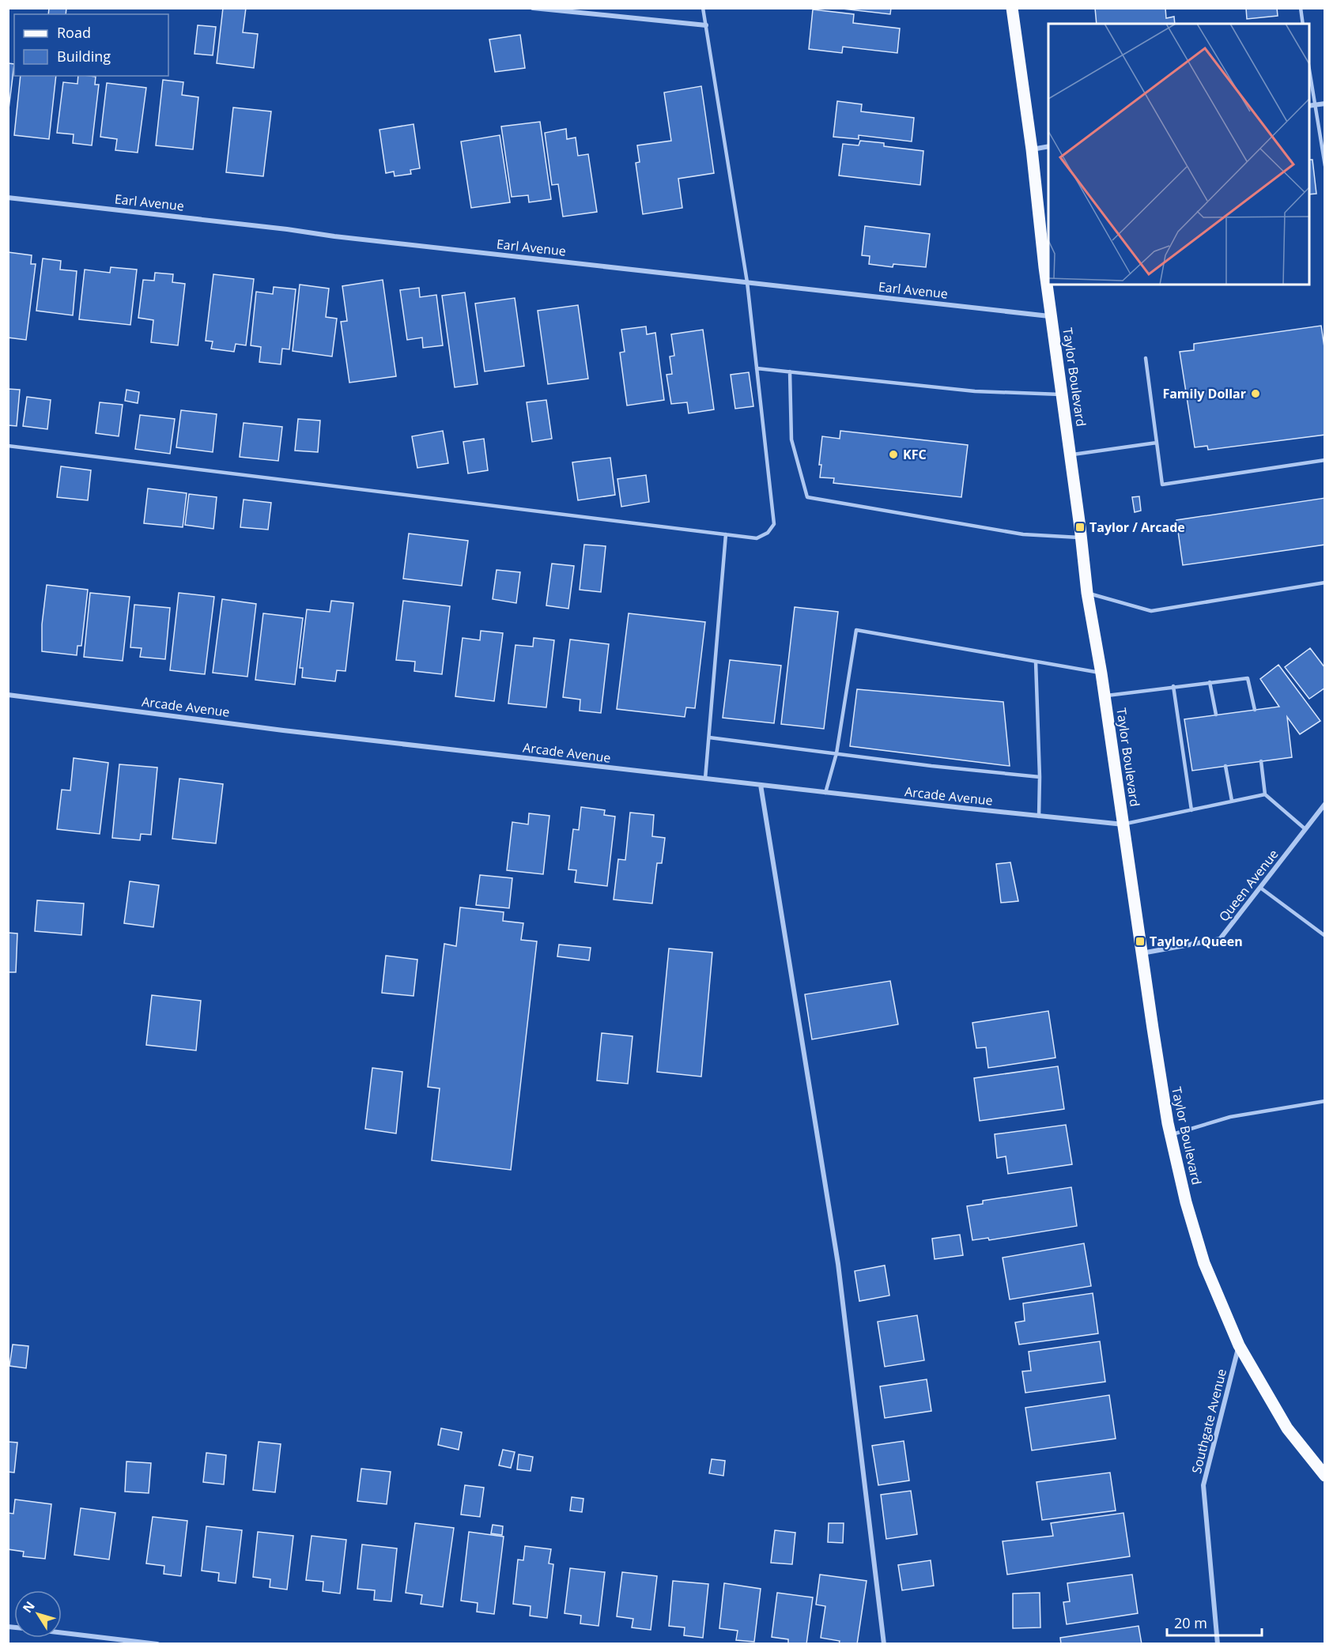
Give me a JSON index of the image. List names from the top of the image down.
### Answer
{
  "streets": {
    "main road": ["Taylor Boulevard"],
    "street": [
      "Earl Avenue",
      "Arcade Avenue",
      "Queen Avenue",
      "Southgate Avenue"
    ]
  },
  "crossings": [
    ["Earl Avenue", "Taylor Boulevard"],
    ["Taylor Boulevard", "Arcade Avenue"],
    ["Taylor Boulevard", "Queen Avenue"],
    ["Taylor Boulevard", "Southgate Avenue"]
  ],
  "places": {
    "other": ["Family Dollar", "KFC"],
    "transit": ["Taylor / Arcade", "Taylor / Queen"]
  },
  "legend": ["Road", "Building"],
  "scale_bar": "20 m",
  "north": "top left"
}
